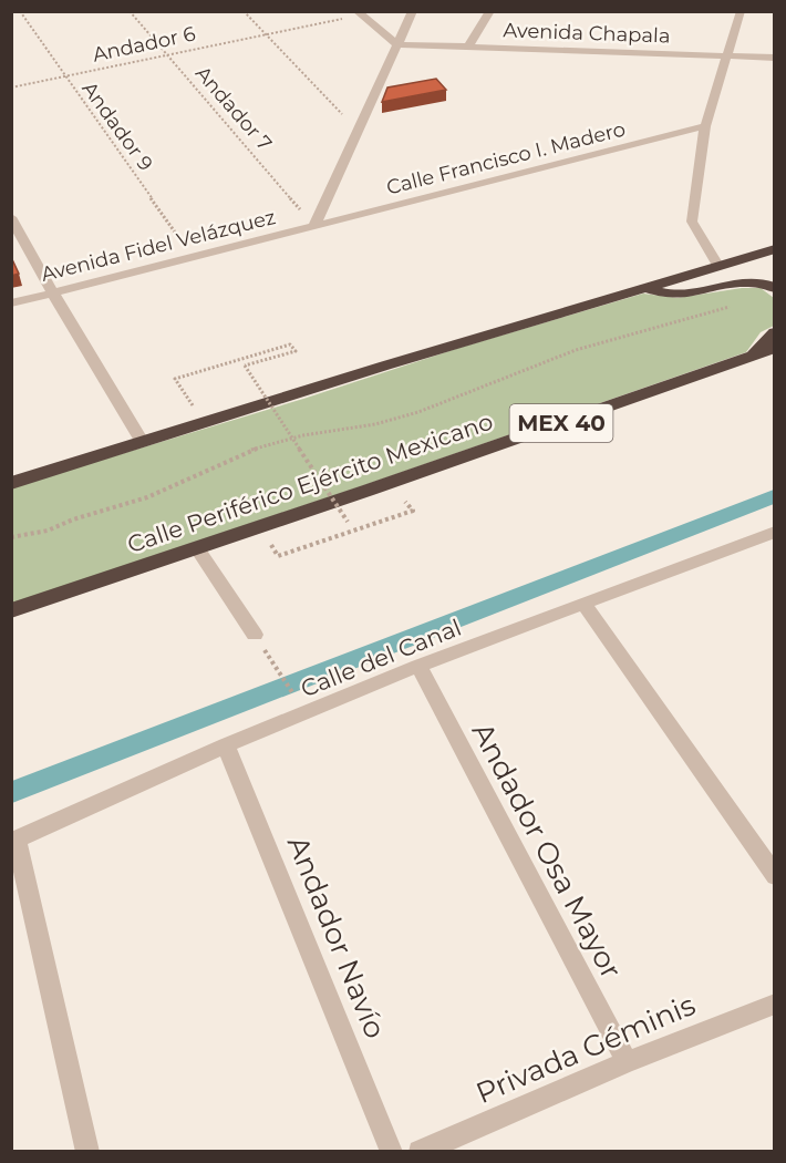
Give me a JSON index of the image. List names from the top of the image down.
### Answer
{
  "streets": {
    "highway": ["MEX 40", "Calle Periférico Ejército Mexicano"],
    "street": [
      "Avenida Chapala",
      "Calle Francisco I. Madero",
      "Avenida Fidel Velázquez",
      "Calle del Canal",
      "Andador Osa Mayor",
      "Andador Navío",
      "Privada Géminis"
    ],
    "path": ["Andador 6", "Andador 7", "Andador 9"]
  },
  "crossings": [
    ["Andador 6", "Andador 7"],
    ["Andador 6", "Andador 9"],
    ["Andador 7", "Calle Francisco I. Madero"],
    ["Andador 7", "Avenida Fidel Velázquez"],
    ["Andador 9", "Avenida Fidel Velázquez"],
    ["Calle Francisco I. Madero", "Avenida Fidel Velázquez"],
    ["Calle del Canal", "Andador Osa Mayor"],
    ["Calle del Canal", "Andador Navío"],
    ["Andador Osa Mayor", "Privada Géminis"]
  ]
}
